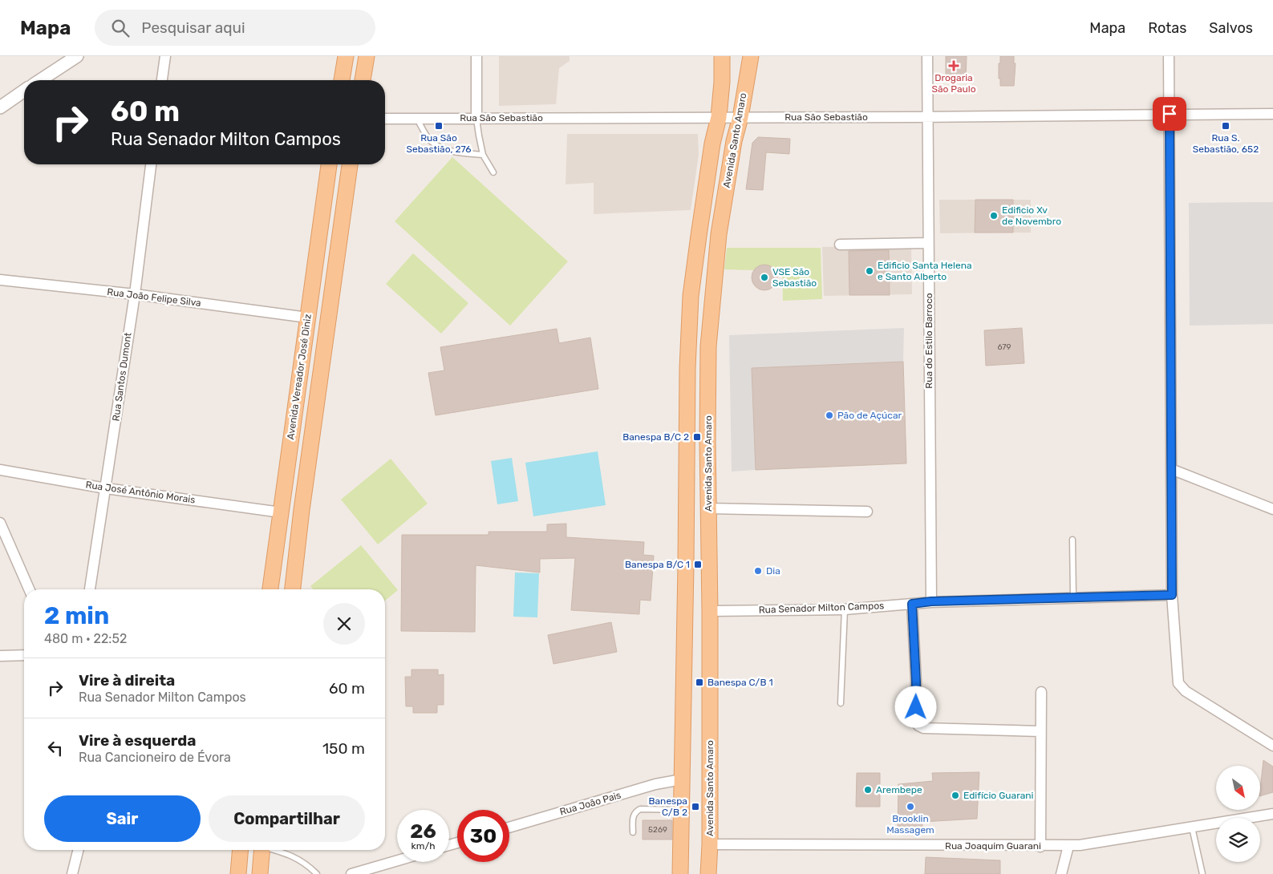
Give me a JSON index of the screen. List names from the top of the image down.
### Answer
{
  "streets": {
    "main road": ["Avenida Santo Amaro", "Avenida Vereador José Diniz"],
    "street": [
      "Rua São Sebastião",
      "Rua João Felipe Silva",
      "Rua do Estilo Barroco",
      "Rua Santos Dumont",
      "Rua José Antônio Morais",
      "Rua Senador Milton Campos",
      "Rua João Pais",
      "Rua Joaquim Guarani"
    ]
  },
  "crossings": [
    ["Rua São Sebastião", "Avenida Santo Amaro"],
    ["Rua São Sebastião", "Rua do Estilo Barroco"],
    ["Avenida Santo Amaro", "Rua Senador Milton Campos"],
    ["Avenida Santo Amaro", "Rua João Pais"],
    ["Avenida Santo Amaro", "Rua Joaquim Guarani"],
    ["Rua João Felipe Silva", "Rua Santos Dumont"],
    ["Rua João Felipe Silva", "Avenida Vereador José Diniz"],
    ["Rua do Estilo Barroco", "Rua Senador Milton Campos"],
    ["Rua Santos Dumont", "Rua José Antônio Morais"],
    ["Avenida Vereador José Diniz", "Rua José Antônio Morais"]
  ],
  "places": {
    "health": ["Drogaria São Paulo"],
    "transit": [
      "Rua São Sebastião, 276",
      "Rua S. Sebastião, 652",
      "Banespa B/C 2",
      "Banespa B/C 1",
      "Banespa C/B 1",
      "Banespa C/B 2"
    ],
    "other": [
      "Edificio Xv de Novembro",
      "Edificio Santa Helena e Santo Alberto",
      "VSE São Sebastião",
      "Pão de Açúcar",
      "Dia",
      "Arembepe",
      "Edifício Guarani",
      "Brooklin Massagem"
    ]
  },
  "house_numbers": ["679", "5269"],
  "north": "bottom right",
  "page": {
    "header": "Mapa",
    "search": "Pesquisar aqui",
    "nav": ["Mapa", "Rotas", "Salvos"],
    "turn": ["60 m", "Rua Senador Milton Campos"],
    "heading": ["2 min", "480 m · 22:52"],
    "list": [
      {
        "name": "Vire à direita",
        "note": "Rua Senador Milton Campos",
        "value": "60 m"
      },
      {
        "name": "Vire à esquerda",
        "note": "Rua Cancioneiro de Évora",
        "value": "150 m"
      }
    ],
    "buttons": ["Sair", "Compartilhar"],
    "speed": "26 km/h",
    "limit": "30"
  }
}
